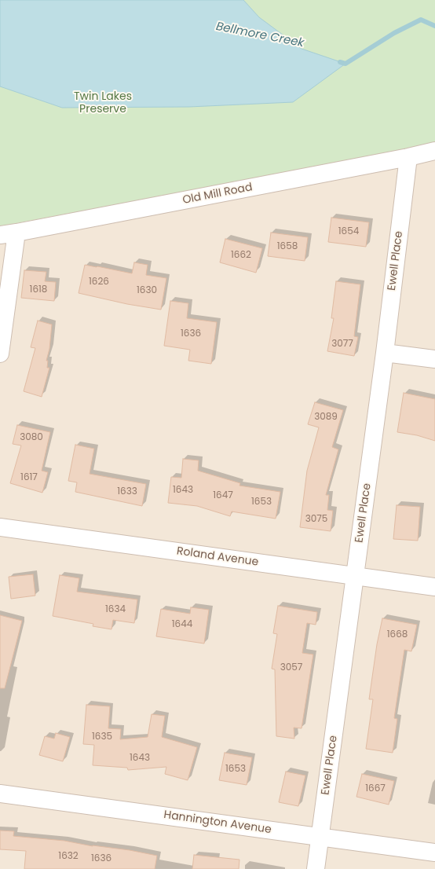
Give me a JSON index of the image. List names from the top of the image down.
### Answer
{
  "streets": {
    "street": [
      "Old Mill Road",
      "Ewell Place",
      "Roland Avenue",
      "Hannington Avenue"
    ]
  },
  "crossings": [
    ["Old Mill Road", "Ewell Place"],
    ["Ewell Place", "Roland Avenue"],
    ["Ewell Place", "Hannington Avenue"]
  ],
  "water": ["Bellmore Creek"],
  "parks": ["Twin Lakes Preserve"],
  "house_numbers": [
    "1654",
    "1658",
    "1662",
    "1626",
    "1618",
    "1630",
    "1636",
    "3077",
    "3089",
    "3080",
    "1617",
    "1643",
    "1633",
    "1647",
    "1653",
    "3075",
    "1634",
    "1644",
    "1668",
    "3057",
    "1635",
    "1643",
    "1653",
    "1667",
    "1632",
    "1636"
  ]
}
